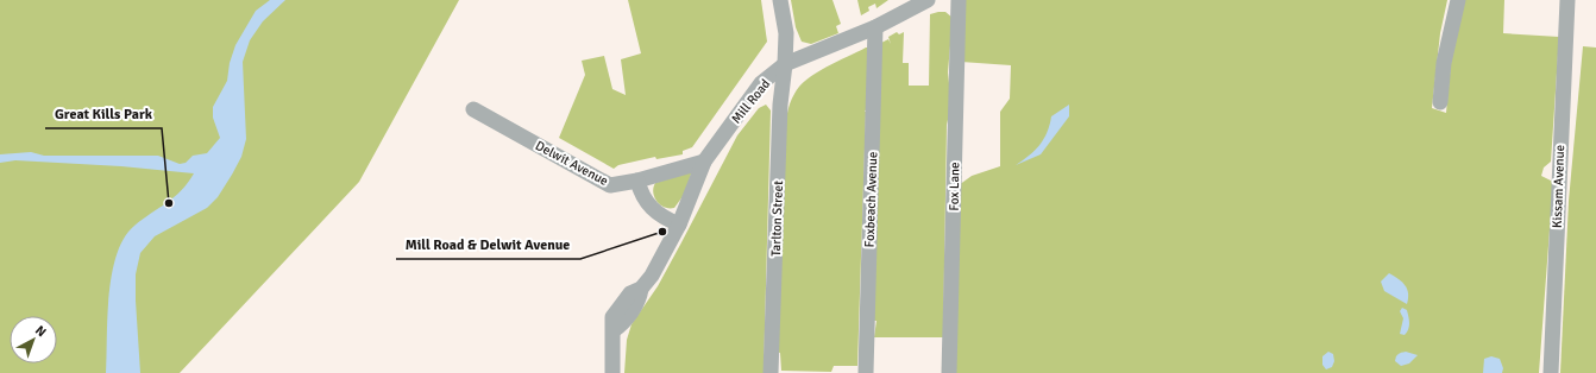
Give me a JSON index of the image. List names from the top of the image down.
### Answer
{
  "streets": {
    "street": [
      "Mill Road",
      "Delwit Avenue",
      "Fox Lane",
      "Kissam Avenue",
      "Foxbeach Avenue",
      "Tarlton Street"
    ]
  },
  "crossings": [
    ["Mill Road", "Delwit Avenue"],
    ["Mill Road", "Foxbeach Avenue"],
    ["Mill Road", "Tarlton Street"]
  ],
  "places": ["Great Kills Park", "Mill Road & Delwit Avenue"],
  "north": "top right"
}
